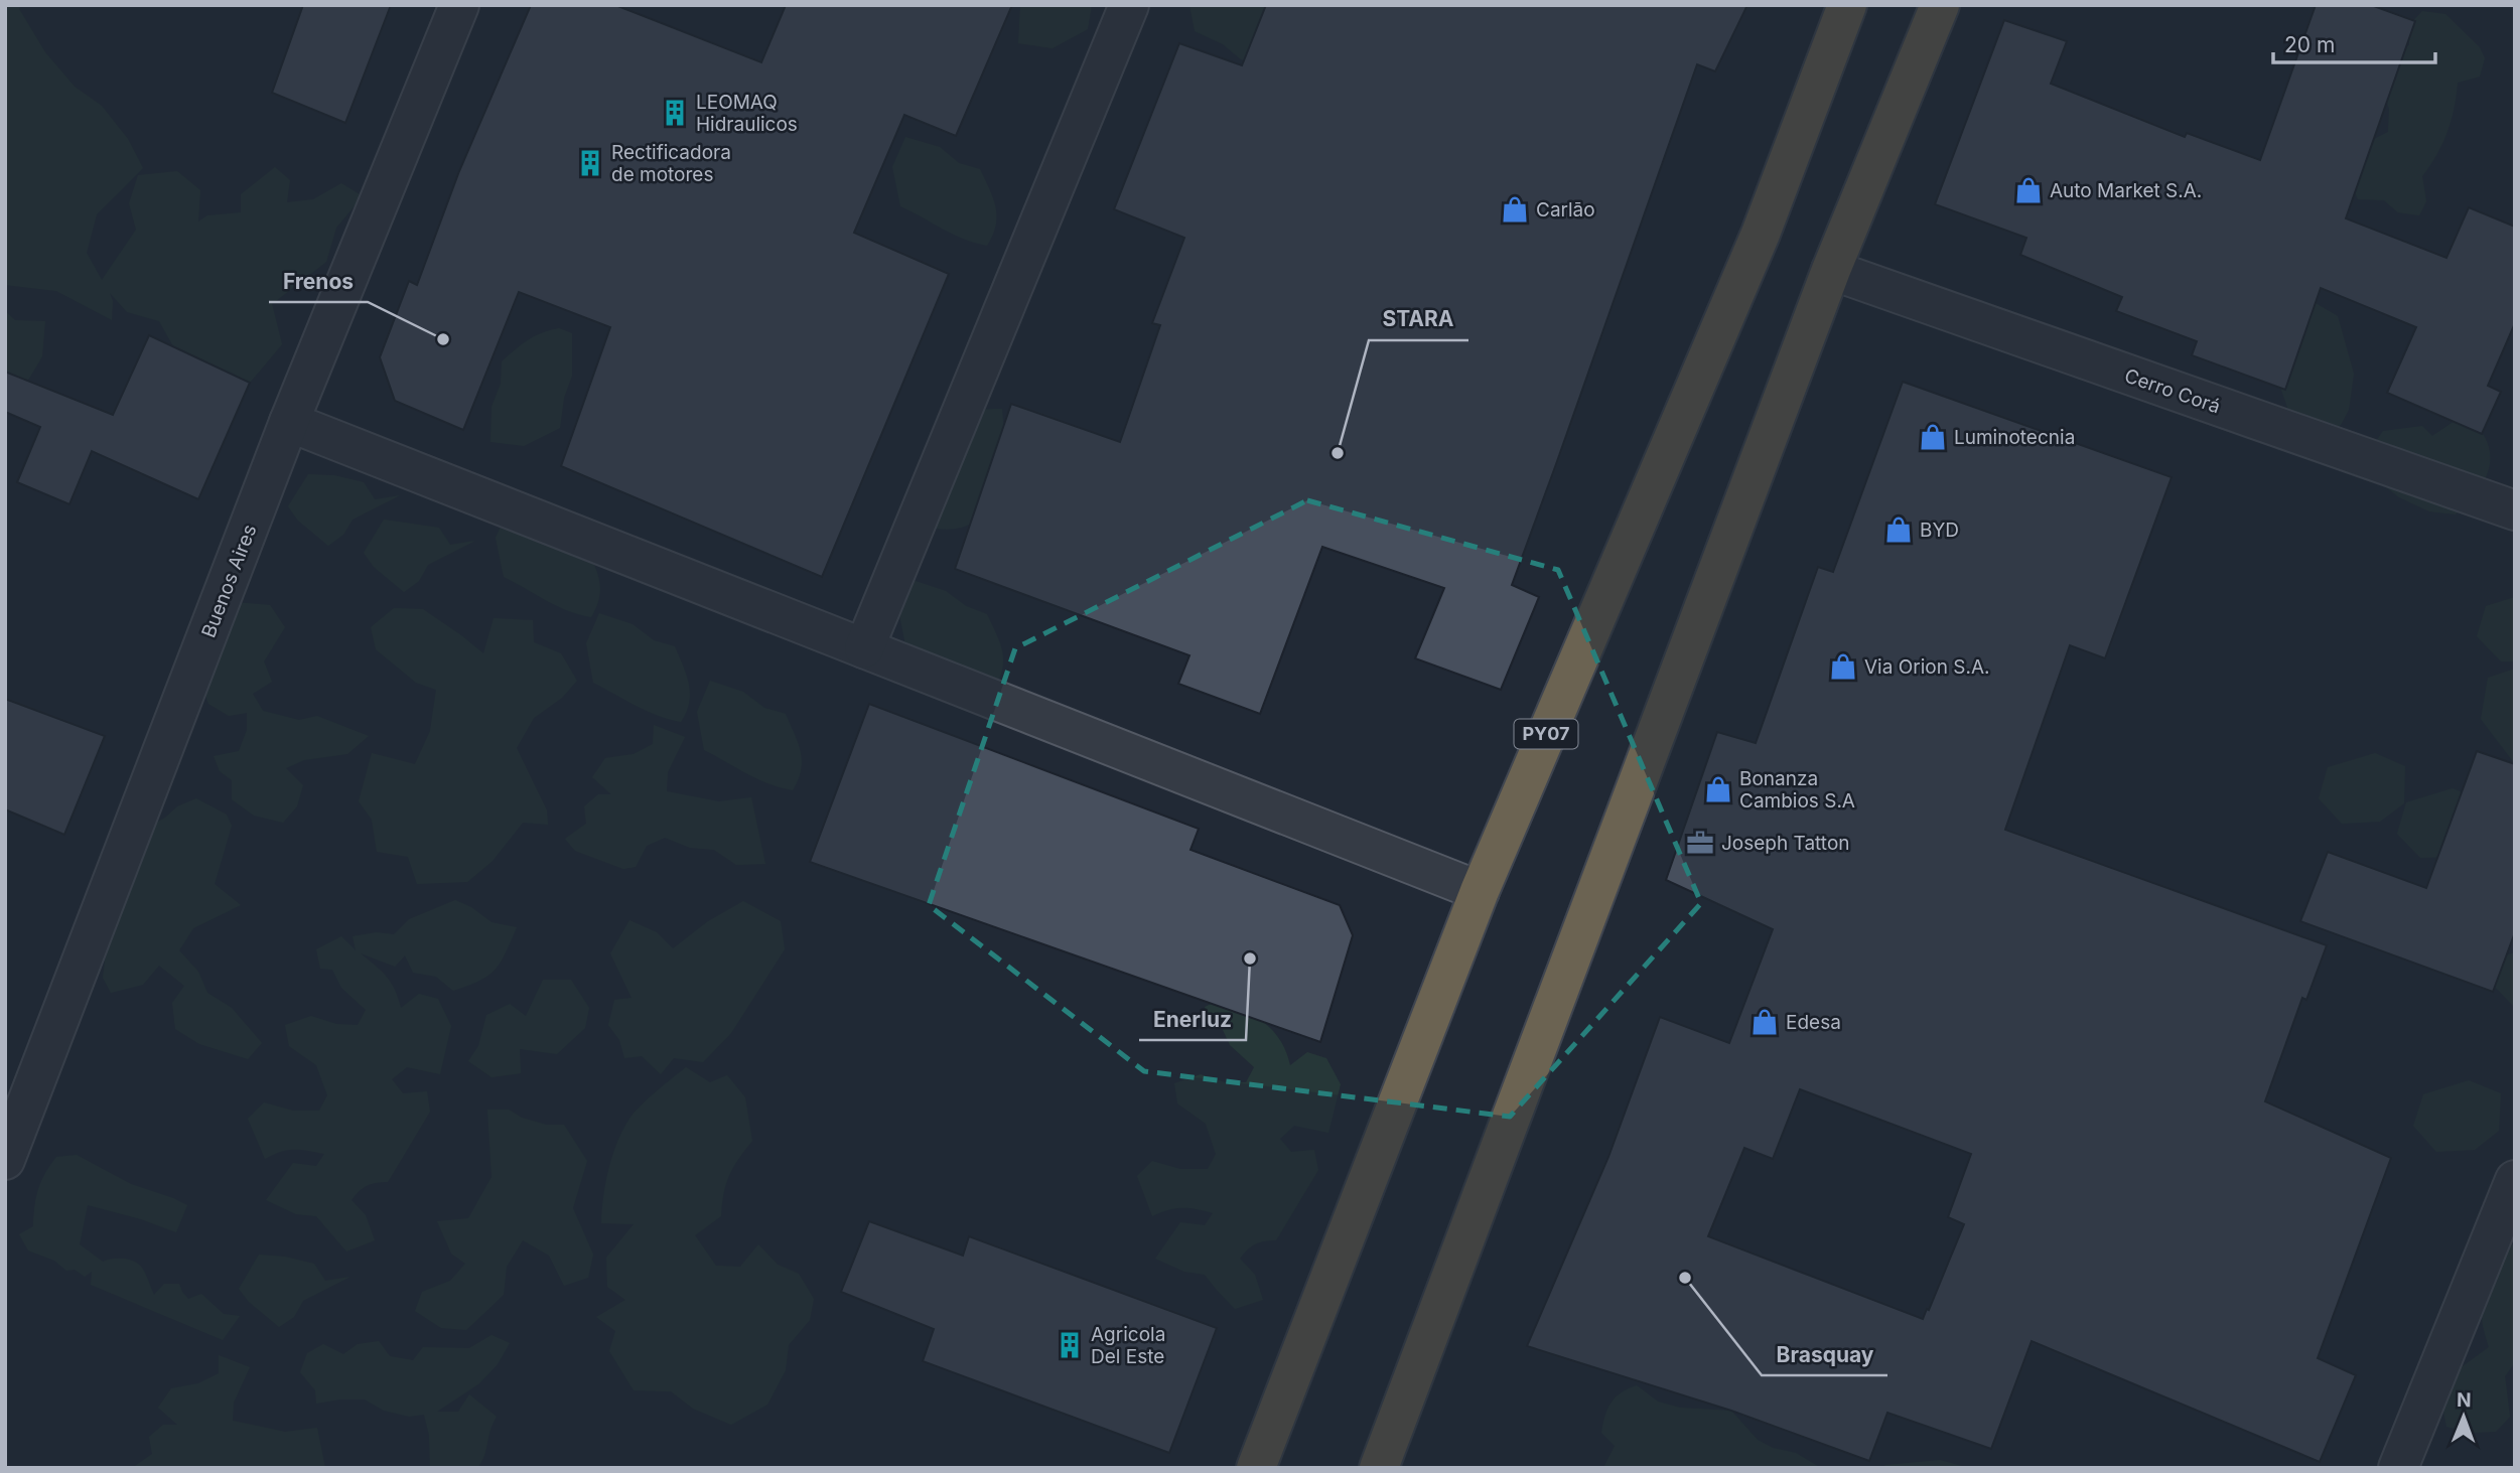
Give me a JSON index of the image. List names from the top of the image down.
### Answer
{
  "streets": {
    "highway": ["PY07"],
    "street": ["Cerro Corá", "Buenos Aires"]
  },
  "places": {
    "building": ["LEOMAQ Hidraulicos", "Rectificadora de motores", "Agricola Del Este"],
    "shop": [
      "Auto Market S.A.",
      "Carlāo",
      "Luminotecnia",
      "BYD",
      "Via Orion S.A.",
      "Bonanza Cambios S.A",
      "Edesa"
    ],
    "other": [
      "Frenos",
      "STARA",
      "Enerluz",
      "Brasquay"
    ],
    "office": ["Joseph Tatton"]
  },
  "scale_bar": "20 m",
  "north": "top"
}
